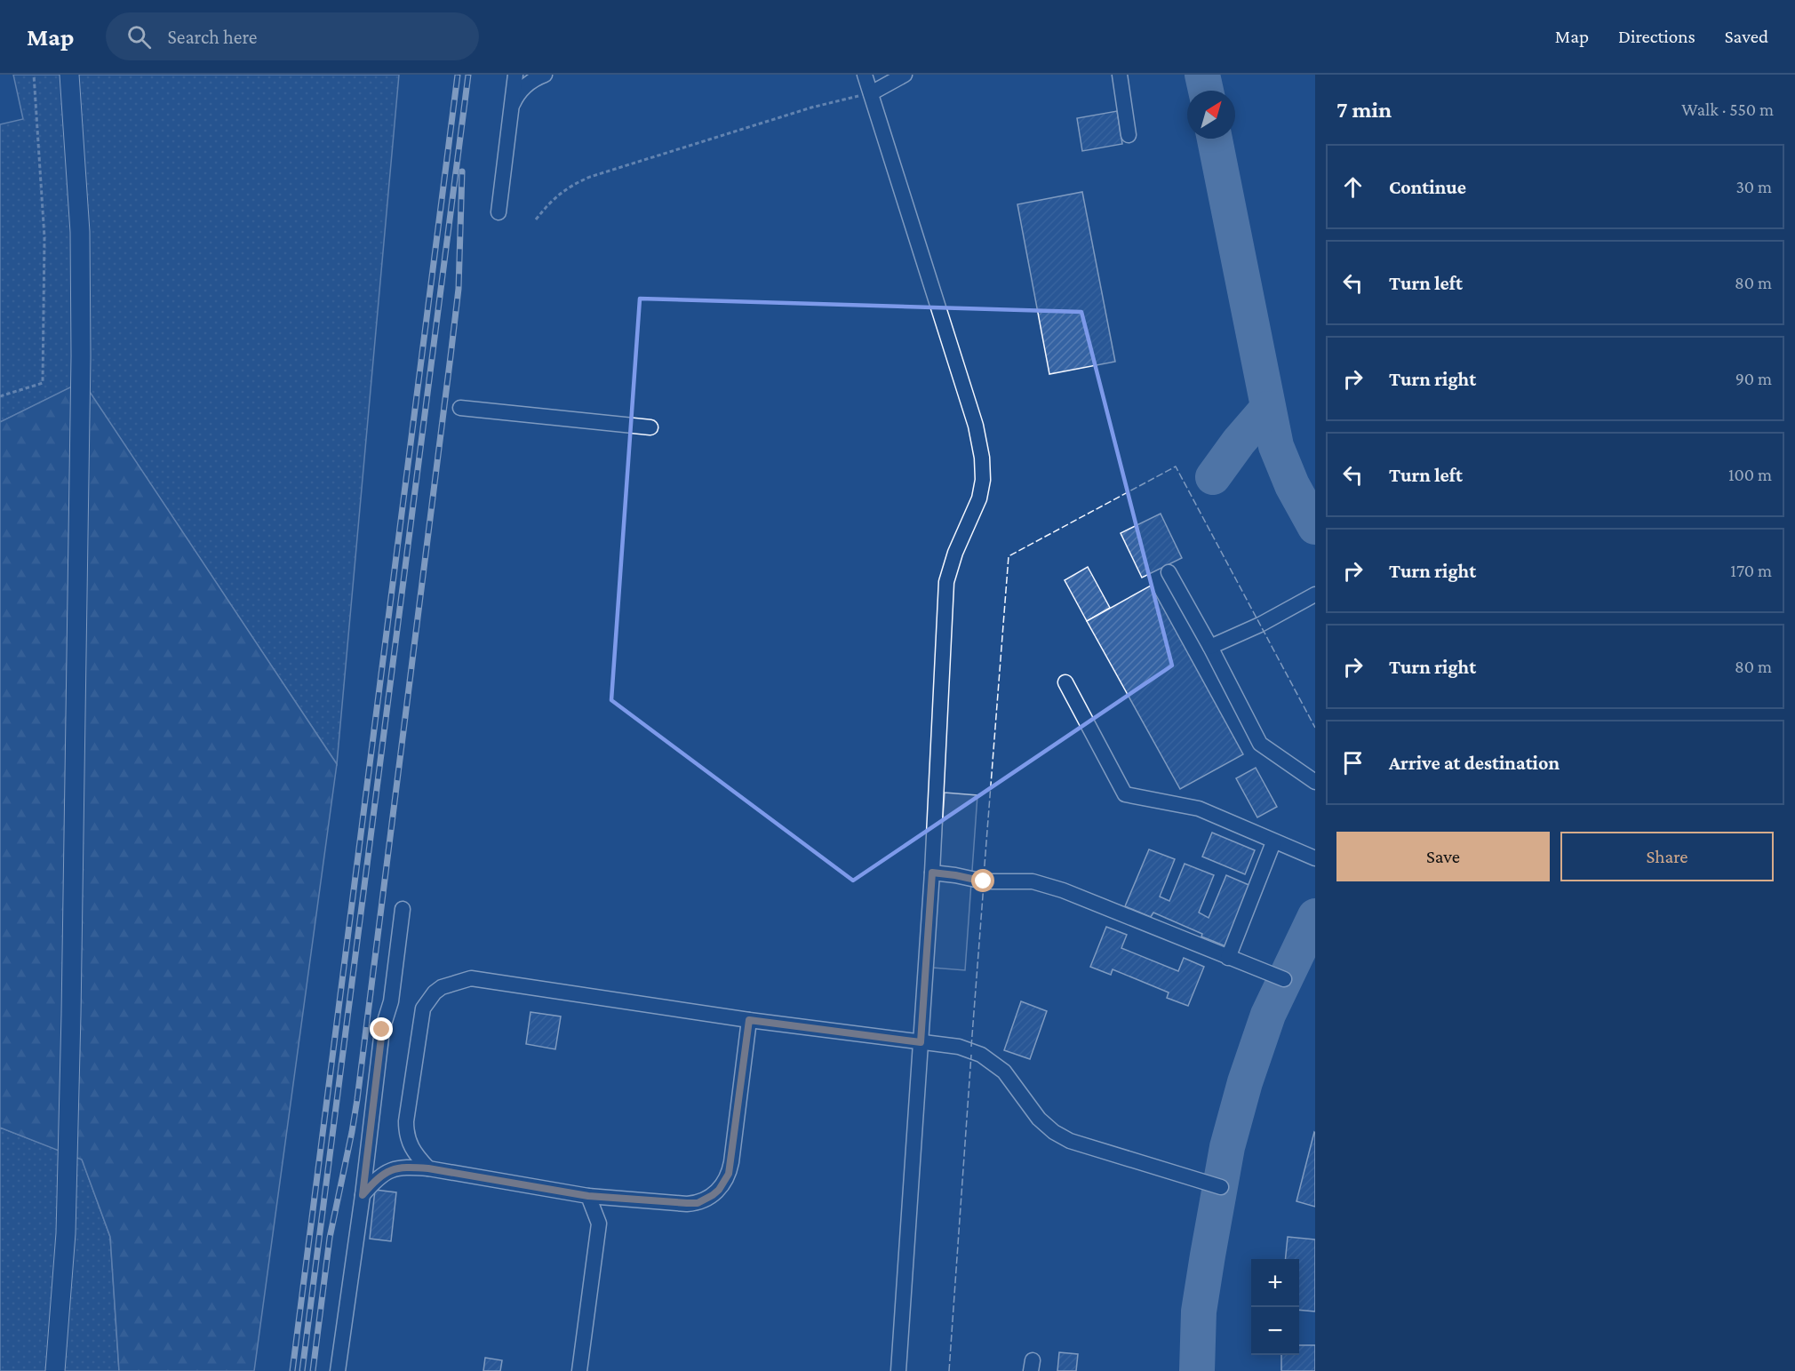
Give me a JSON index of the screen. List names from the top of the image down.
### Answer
{
  "north": "top right",
  "page": {
    "header": "Map",
    "search": "Search here",
    "nav": ["Map", "Directions", "Saved"],
    "heading": ["7 min", "Walk · 550 m"],
    "list": [
      ["Continue", "30 m"],
      ["Turn left", "80 m"],
      ["Turn right", "90 m"],
      ["Turn left", "100 m"],
      ["Turn right", "170 m"],
      ["Turn right", "80 m"],
      "Arrive at destination"
    ],
    "buttons": ["Save", "Share"],
    "map_buttons": ["+", "−"]
  }
}
